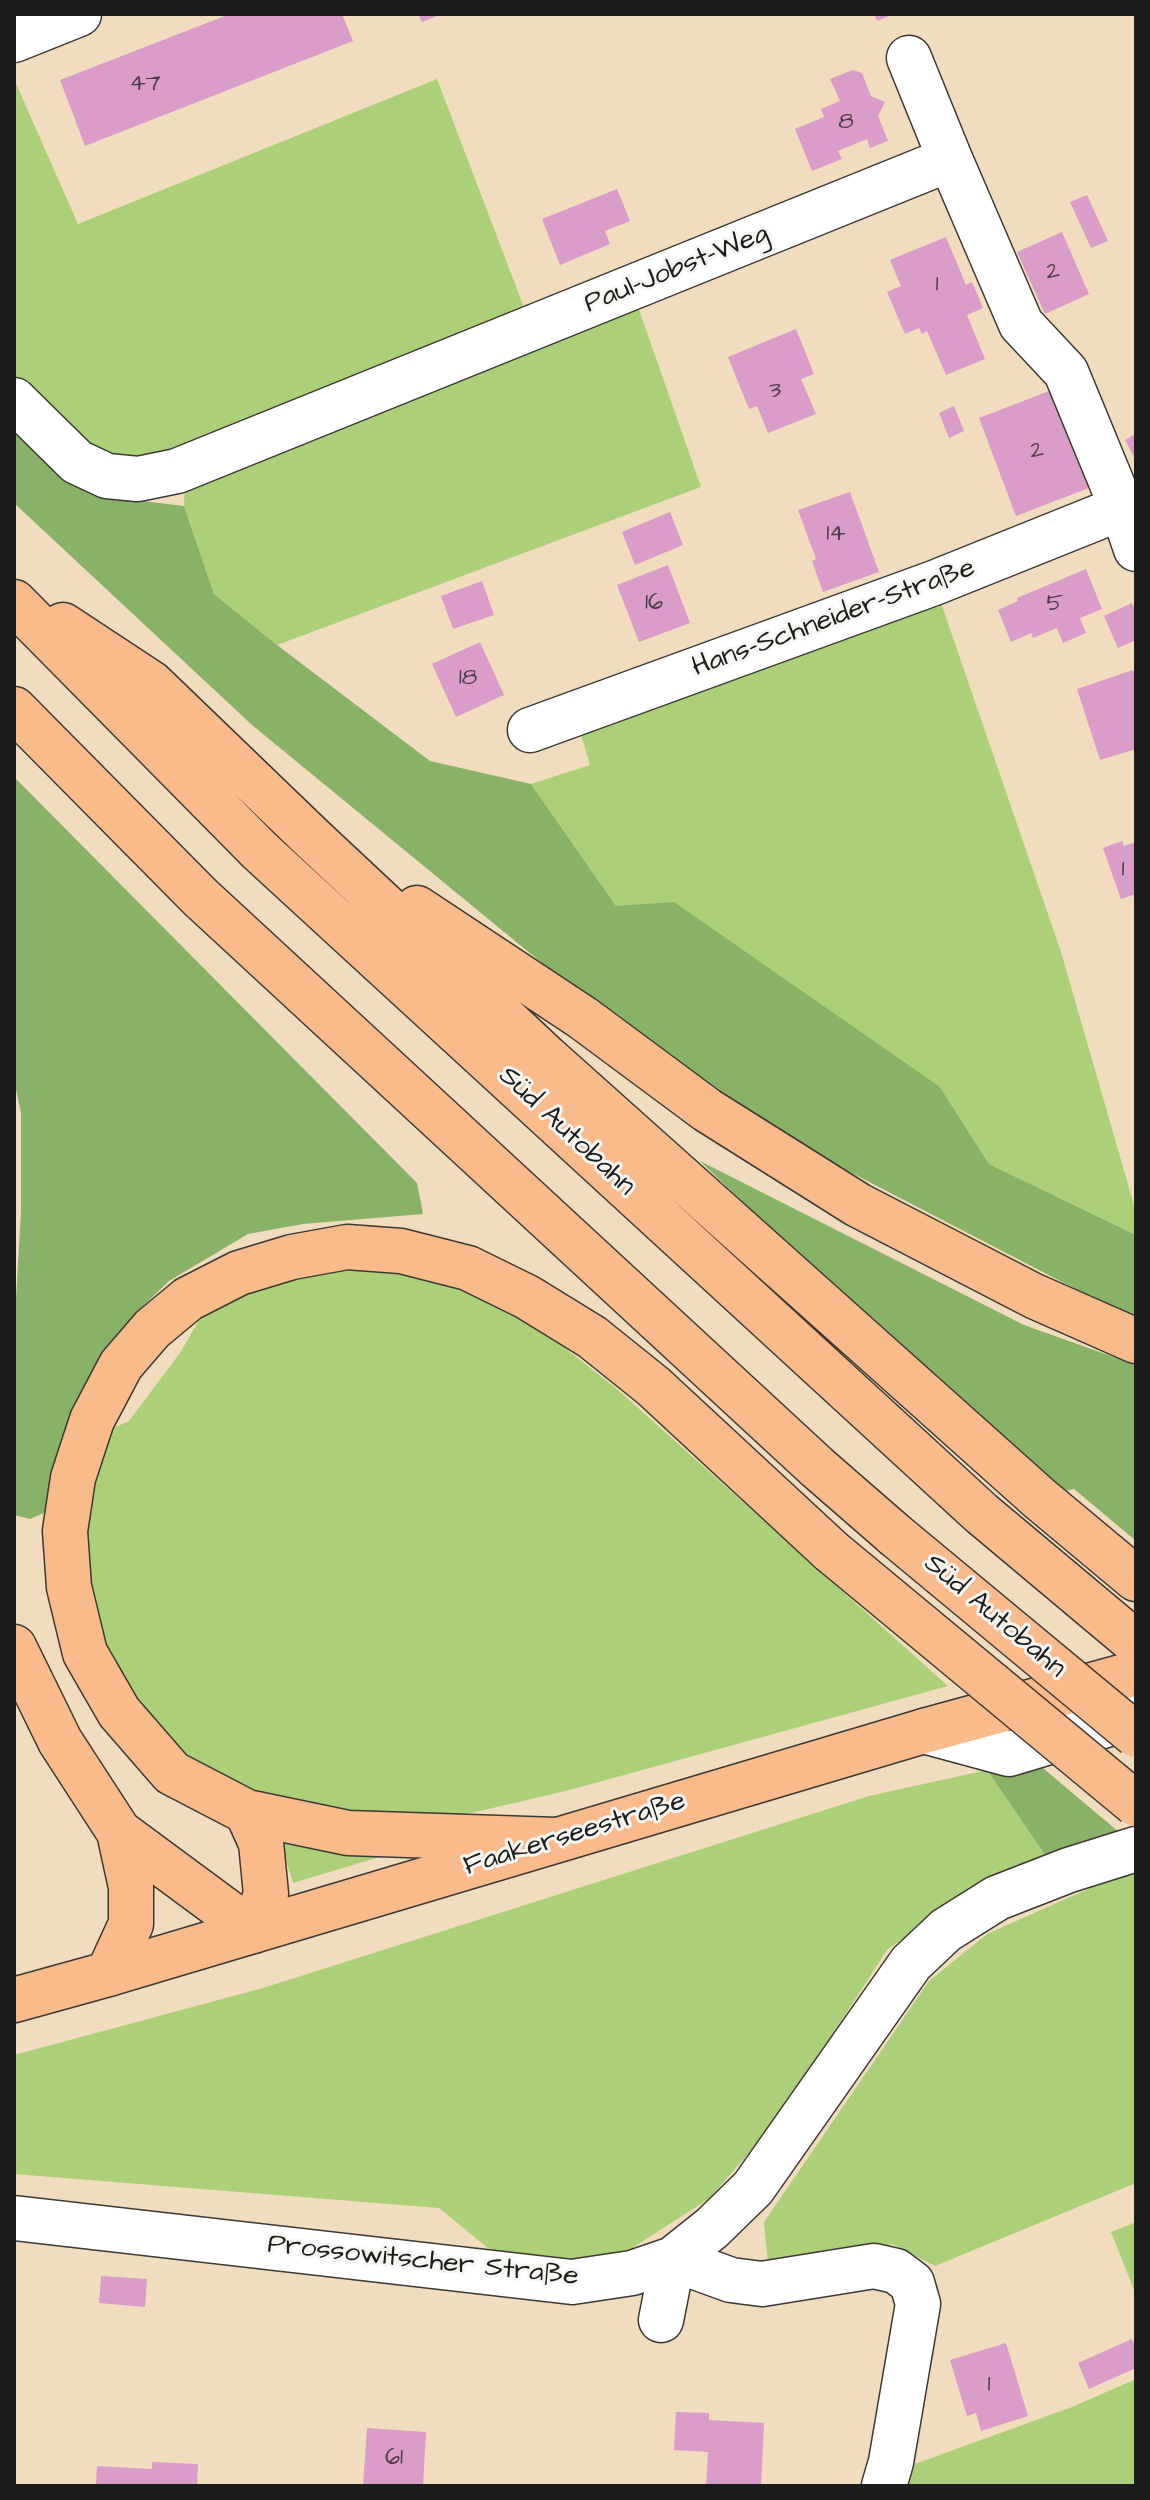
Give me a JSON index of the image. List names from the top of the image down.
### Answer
{
  "streets": {
    "main road": ["Süd Autobahn", "Faakerseestraße"],
    "street": ["Paul-Jobst-Weg", "Hans-Schneider-Straße", "Prossowitscher Straße"]
  },
  "house_numbers": [
    "47",
    "8",
    "2",
    "1",
    "3",
    "2",
    "14",
    "16",
    "5",
    "18",
    "1",
    "1",
    "61"
  ]
}
